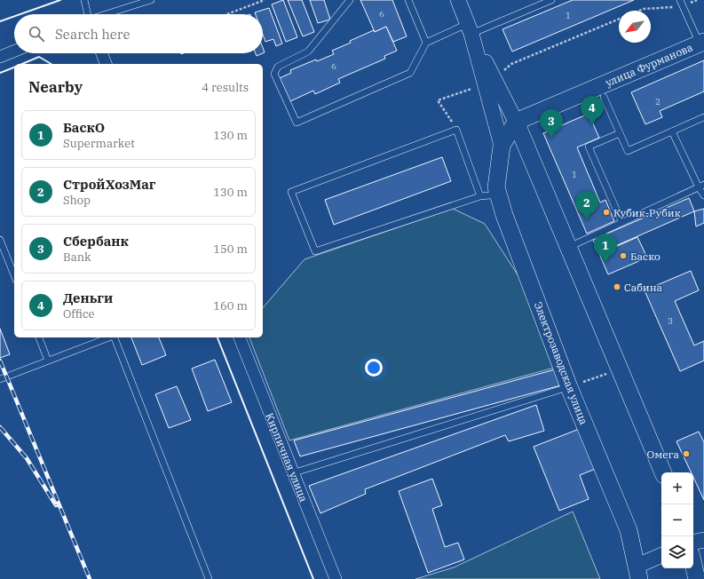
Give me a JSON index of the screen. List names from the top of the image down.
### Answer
{
  "streets": {
    "main road": ["улица Фурманова", "Электрозаводская улица"],
    "street": ["Кирпичная улица"]
  },
  "crossings": [
    ["улица Фурманова", "Электрозаводская улица"]
  ],
  "places": [
    "Кубик-Рубик",
    "Баско",
    "Сабина",
    "Омега"
  ],
  "house_numbers": [
    "6",
    "1",
    "6",
    "2",
    "1",
    "3"
  ],
  "north": "bottom left",
  "page": {
    "search": "Search here",
    "heading": ["Nearby", "4 results"],
    "pins": [
      "4",
      "3",
      "2",
      "1"
    ],
    "list": [
      {
        "mark": "1",
        "name": "БаскО",
        "note": "Supermarket",
        "value": "130 m"
      },
      {
        "mark": "2",
        "name": "СтройХозМаг",
        "note": "Shop",
        "value": "130 m"
      },
      {
        "mark": "3",
        "name": "Сбербанк",
        "note": "Bank",
        "value": "150 m"
      },
      {
        "mark": "4",
        "name": "Деньги",
        "note": "Office",
        "value": "160 m"
      }
    ],
    "map_buttons": ["+", "−"]
  }
}
